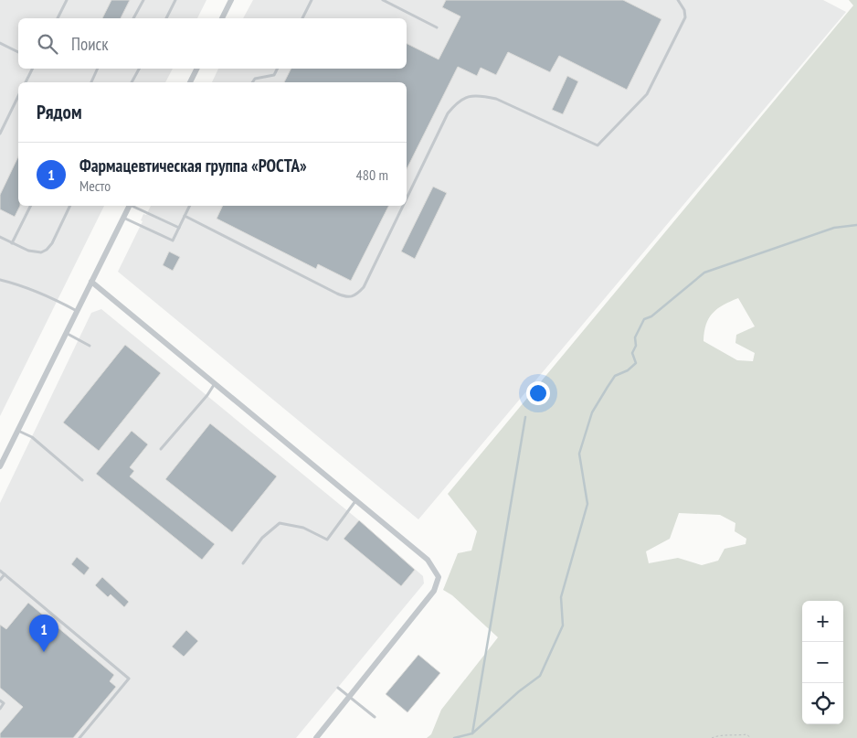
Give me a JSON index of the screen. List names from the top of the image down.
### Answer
{
  "page": {
    "search": "Поиск",
    "heading": "Рядом",
    "list": [
      {
        "mark": "1",
        "name": "Фармацевтическая группа «РОСТА»",
        "note": "Место",
        "value": "480 m"
      }
    ],
    "map_buttons": ["+", "−"],
    "pins": "1"
  }
}
